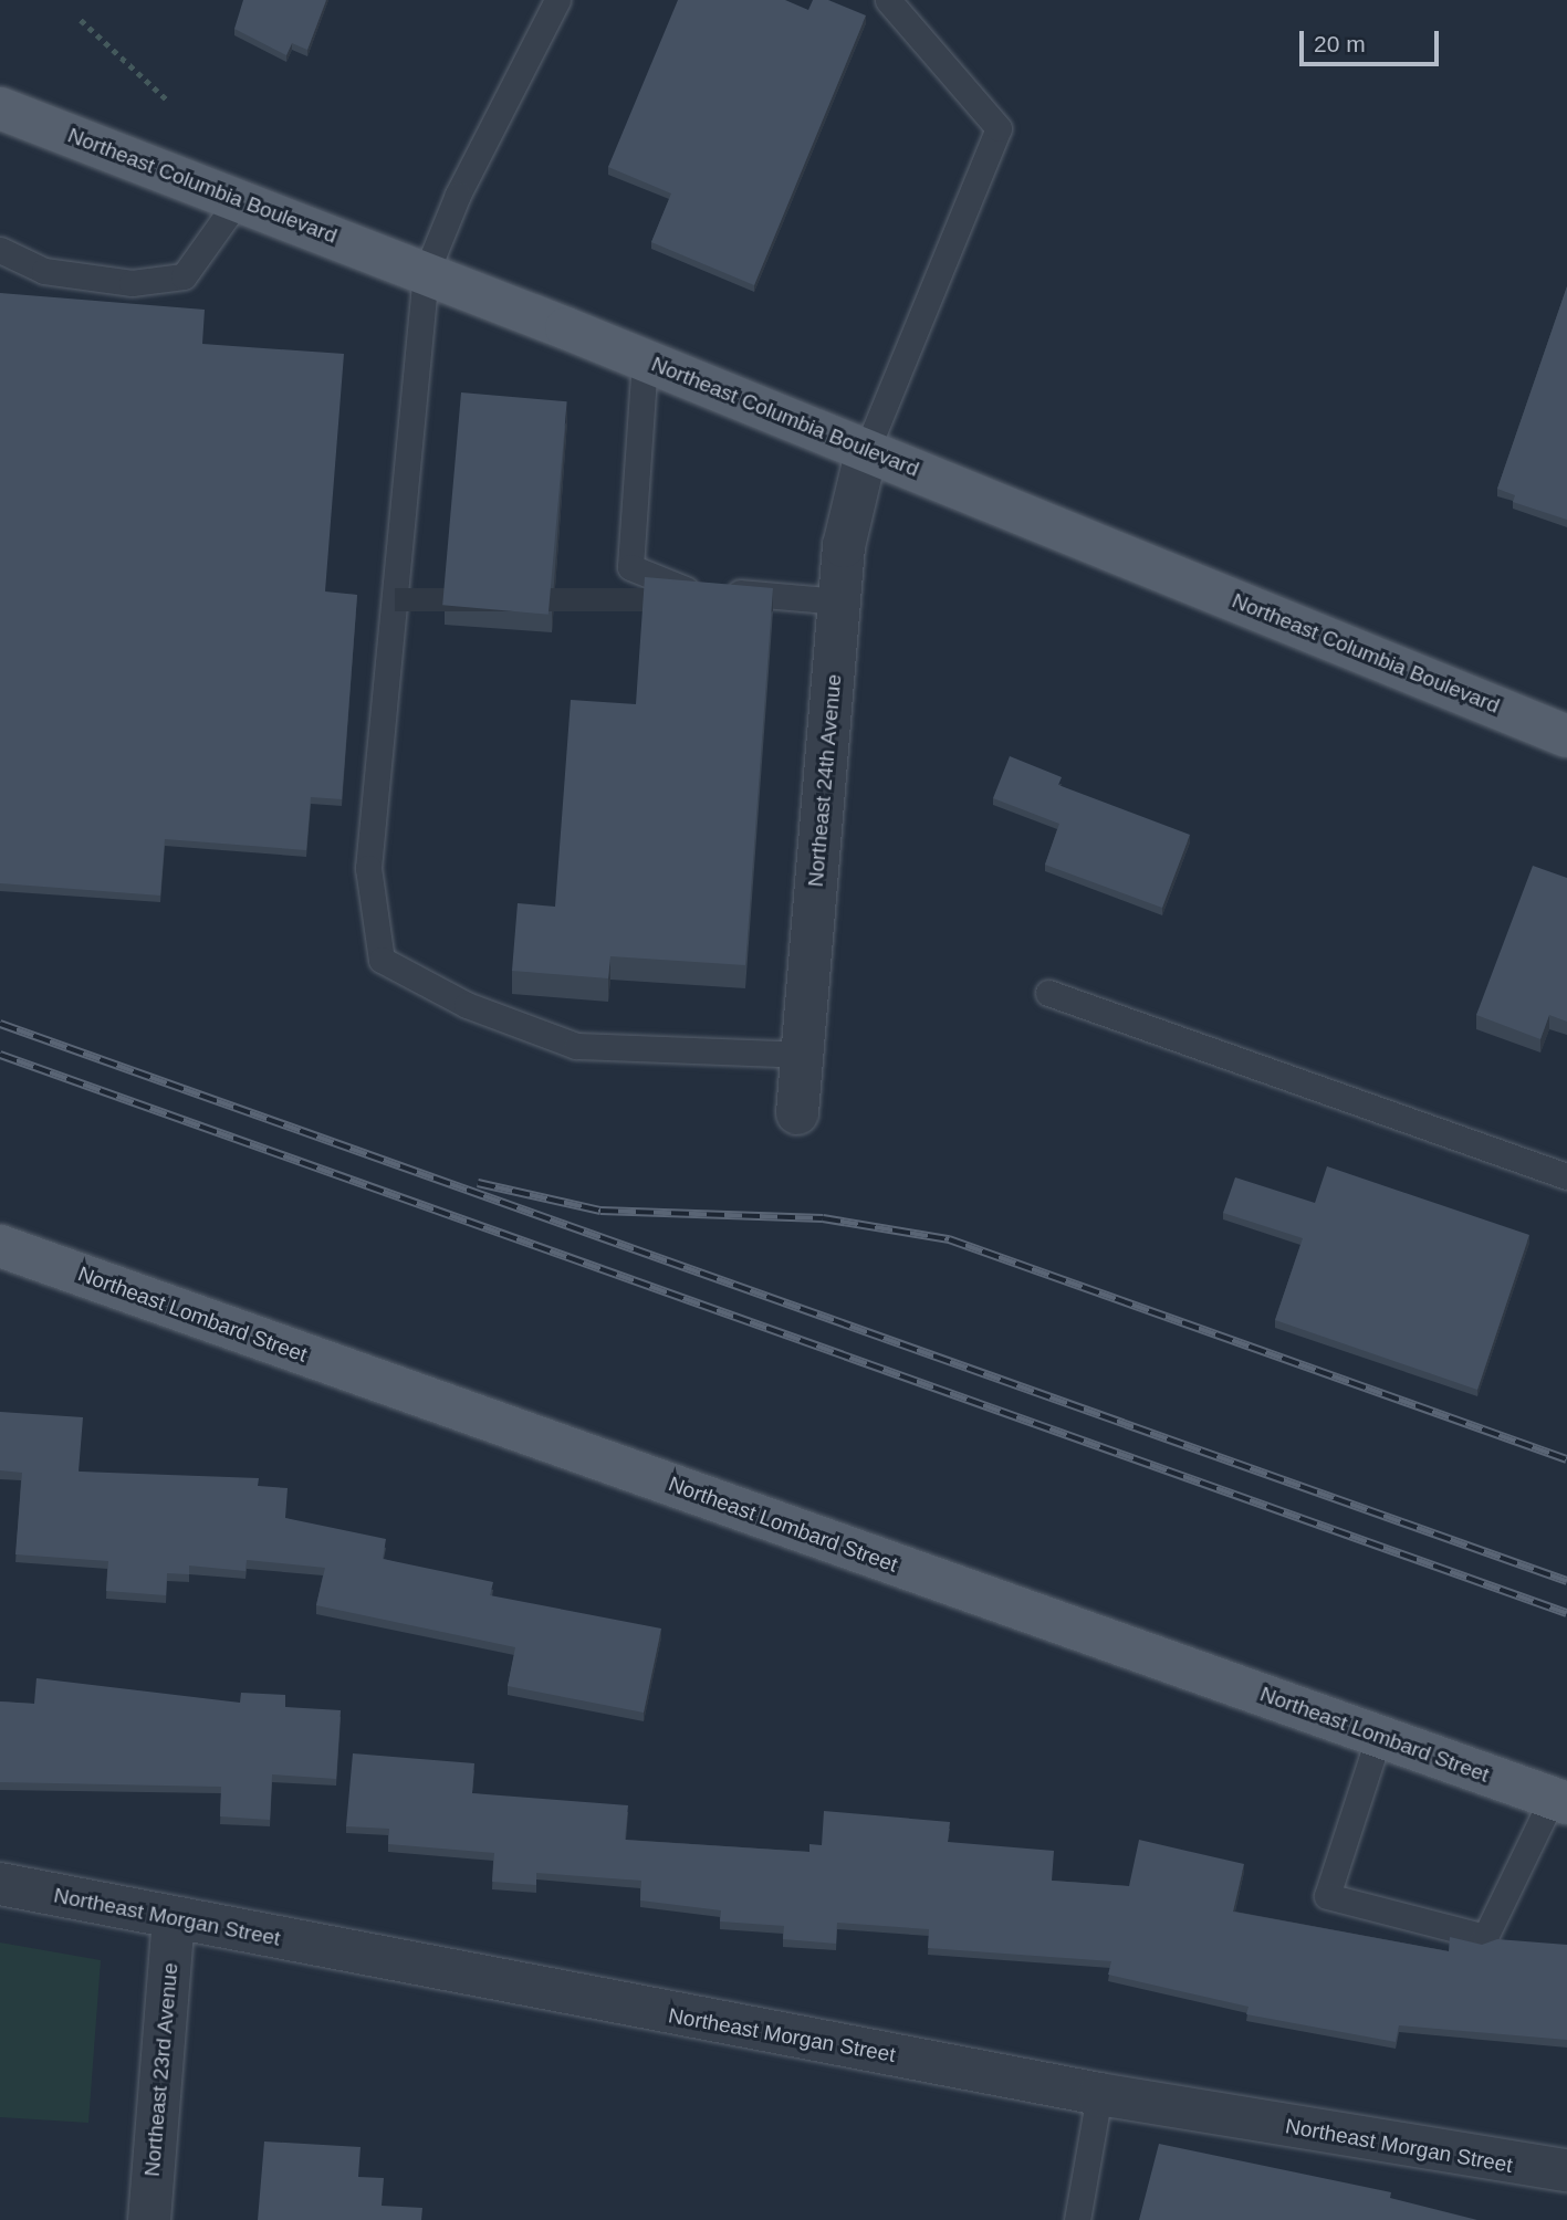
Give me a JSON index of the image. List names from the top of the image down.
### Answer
{
  "streets": {
    "main road": ["Northeast Columbia Boulevard", "Northeast Lombard Street"],
    "street": ["Northeast 24th Avenue", "Northeast Morgan Street", "Northeast 23rd Avenue"]
  },
  "crossings": [
    ["Northeast Columbia Boulevard", "Northeast 24th Avenue"],
    ["Northeast Morgan Street", "Northeast 23rd Avenue"]
  ],
  "scale_bar": "20 m"
}
